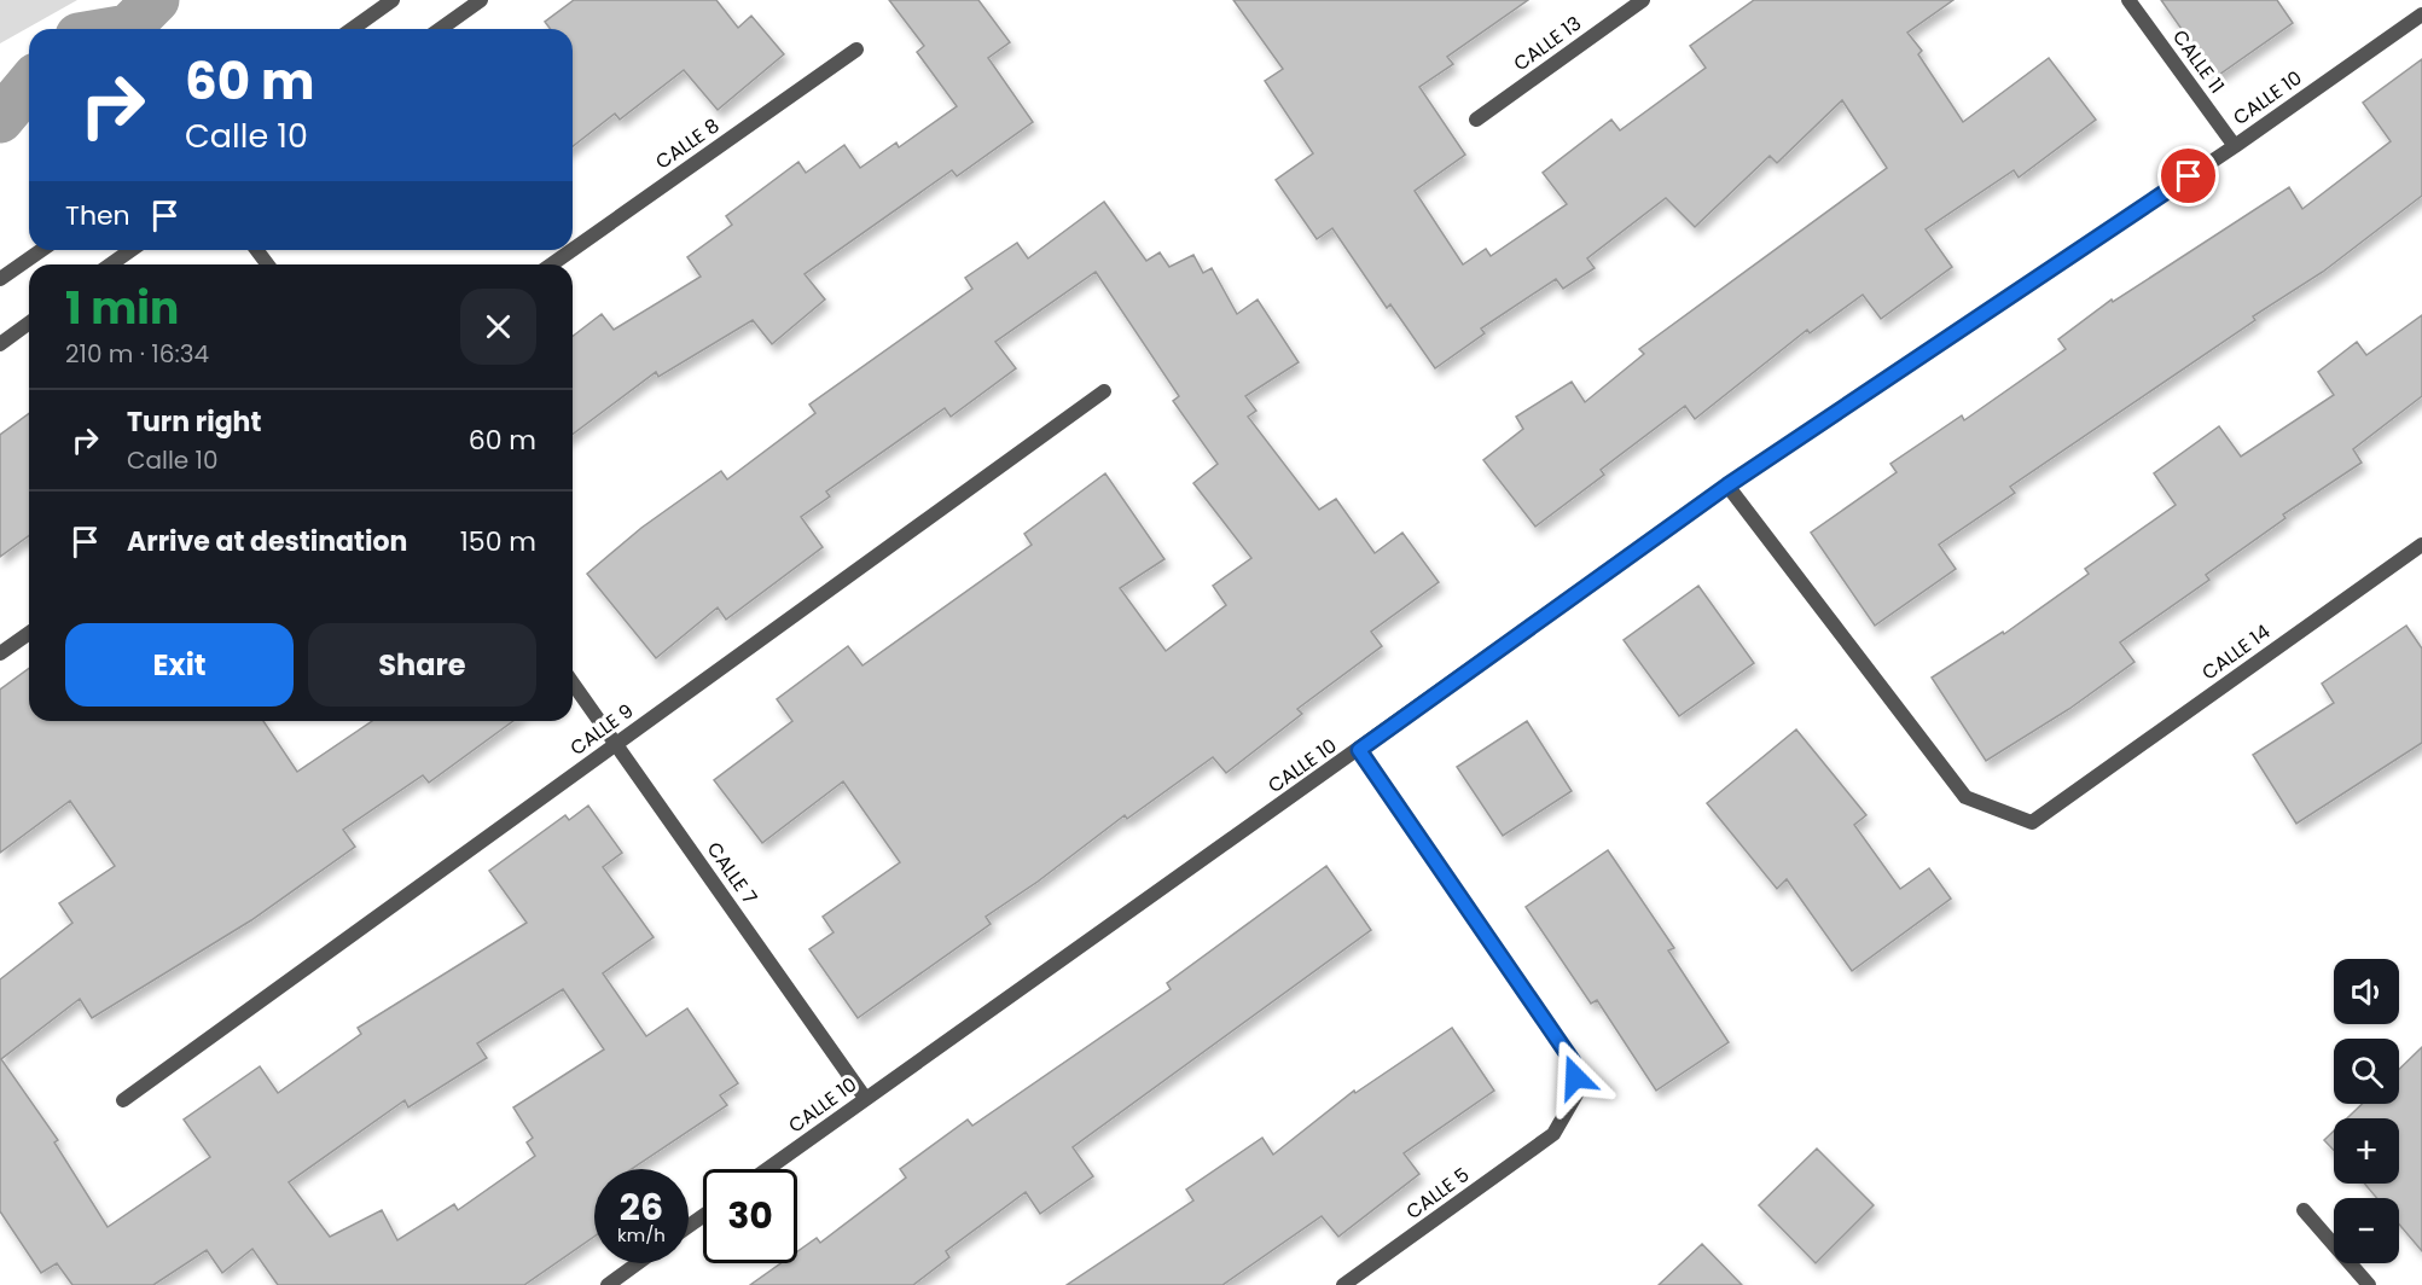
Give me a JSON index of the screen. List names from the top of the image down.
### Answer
{
  "streets": {
    "street": [
      "CALLE 13",
      "CALLE 11",
      "CALLE 10",
      "CALLE 8",
      "CALLE 14",
      "CALLE 9",
      "CALLE 7",
      "CALLE 5"
    ]
  },
  "crossings": [
    ["CALLE 11", "CALLE 10"],
    ["CALLE 10", "CALLE 14"],
    ["CALLE 10", "CALLE 7"],
    ["CALLE 10", "CALLE 5"],
    ["CALLE 9", "CALLE 7"]
  ],
  "page": {
    "turn": ["60 m", "Calle 10"],
    "then": "Then",
    "heading": ["1 min", "210 m · 16:34"],
    "list": [
      {
        "name": "Turn right",
        "note": "Calle 10",
        "value": "60 m"
      },
      {
        "name": "Arrive at destination",
        "value": "150 m"
      }
    ],
    "buttons": ["Exit", "Share"],
    "map_buttons": ["+", "−"],
    "speed": "26 km/h",
    "limit": "30"
  }
}
